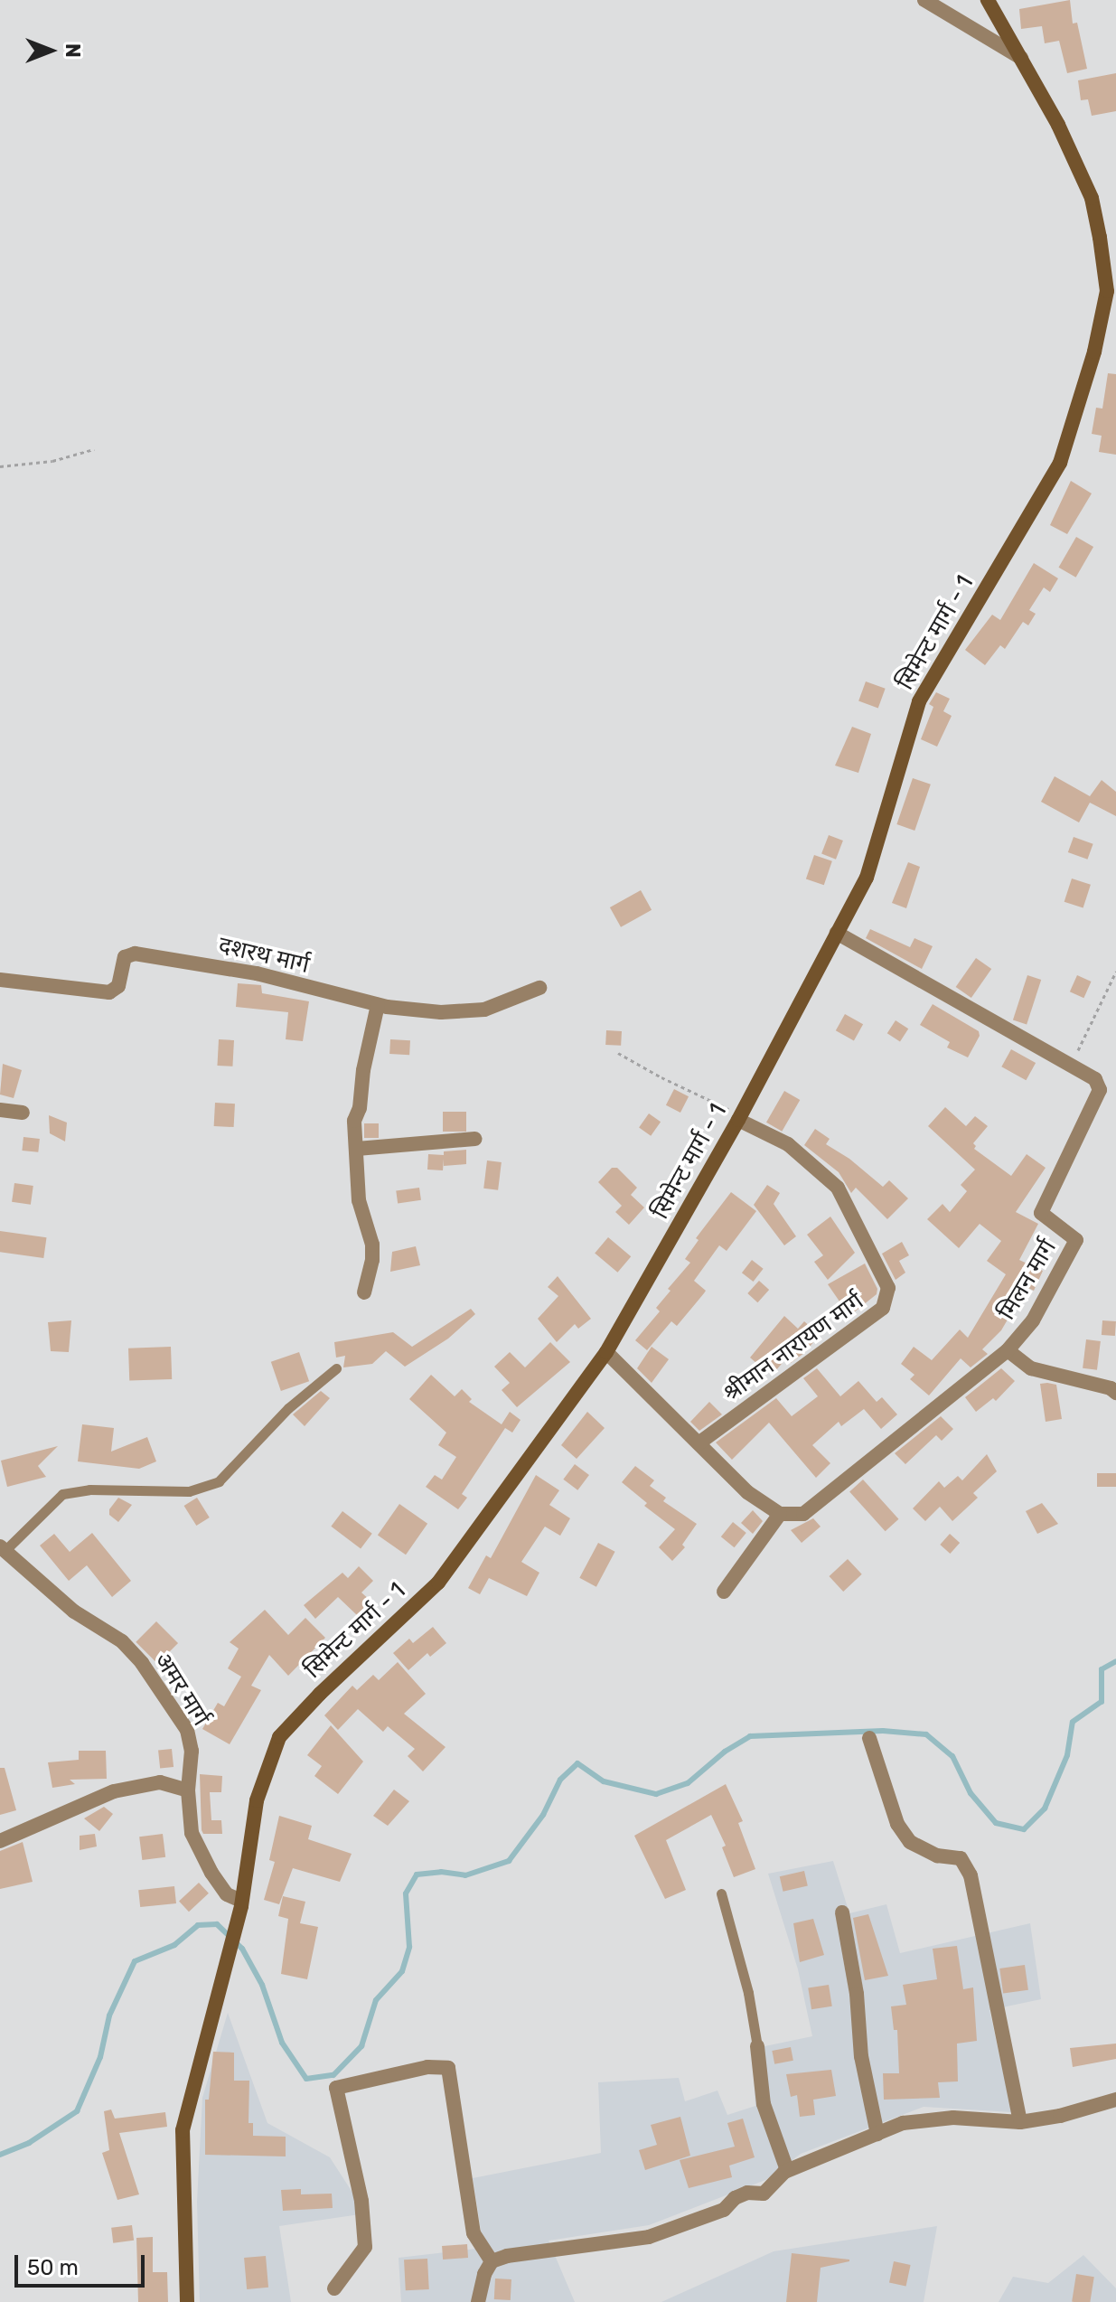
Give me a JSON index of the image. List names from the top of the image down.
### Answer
{
  "streets": {
    "street": [
      "सिमेन्ट मार्ग - 1",
      "दशरथ मार्ग",
      "मिलन मार्ग",
      "श्रीमान नारायण मार्ग",
      "अमर मार्ग"
    ]
  },
  "crossings": [
    ["सिमेन्ट मार्ग - 1", "मिलन मार्ग"],
    ["सिमेन्ट मार्ग - 1", "श्रीमान नारायण मार्ग"],
    ["सिमेन्ट मार्ग - 1", "अमर मार्ग"]
  ],
  "scale_bar": "50 m",
  "north": "right"
}
